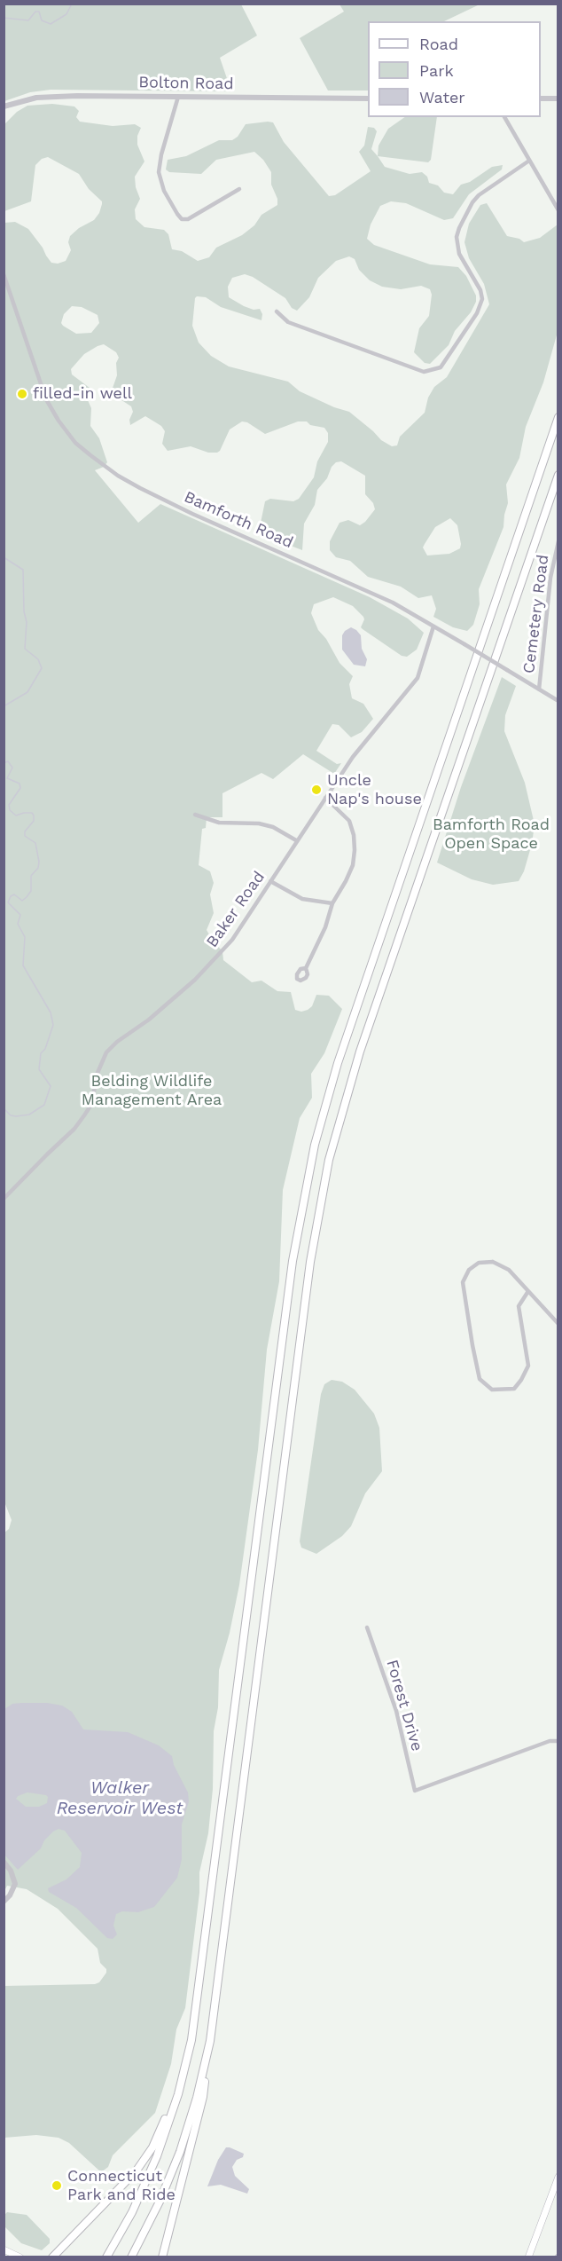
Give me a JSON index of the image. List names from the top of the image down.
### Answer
{
  "streets": {
    "street": [
      "Bolton Road",
      "Bamforth Road",
      "Cemetery Road",
      "Baker Road",
      "Forest Drive"
    ]
  },
  "crossings": [
    ["Bamforth Road", "Cemetery Road"],
    ["Bamforth Road", "Baker Road"]
  ],
  "water": ["Walker Reservoir West"],
  "parks": ["Bamforth Road Open Space", "Belding Wildlife Management Area"],
  "places": ["filled-in well", "Uncle Nap's house", "Connecticut Park and Ride"],
  "legend": ["Road", "Park", "Water"]
}
